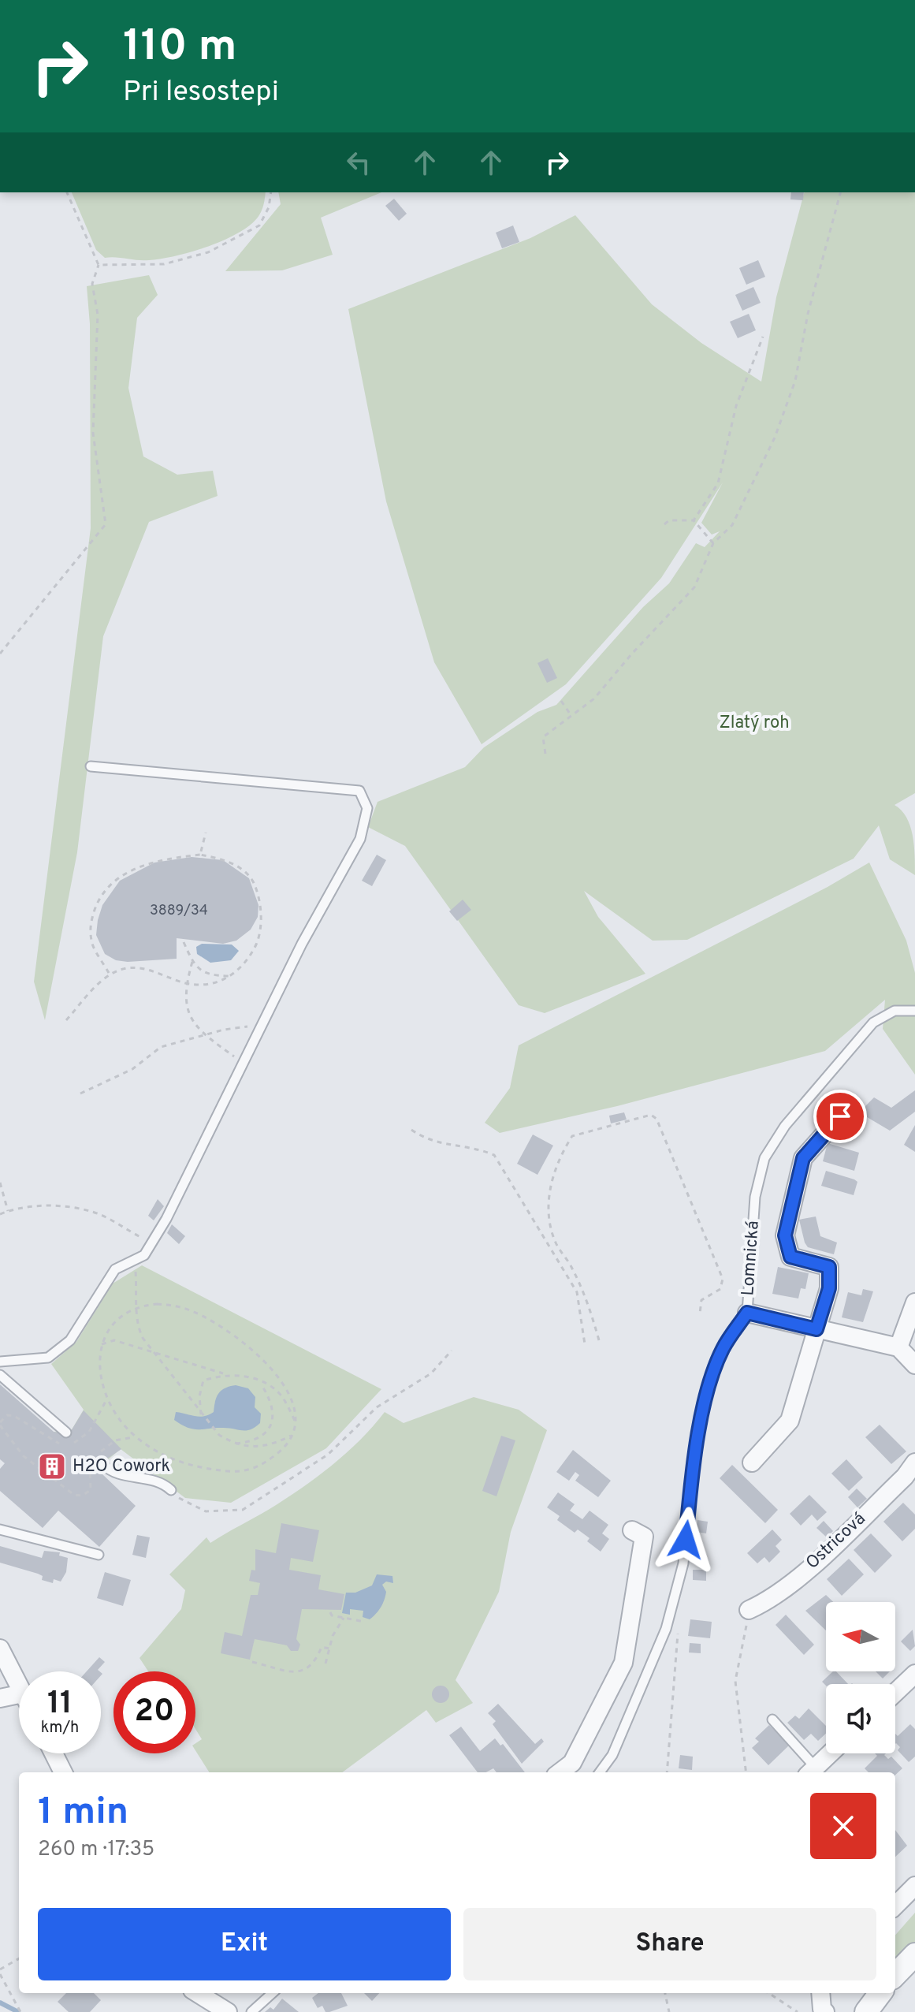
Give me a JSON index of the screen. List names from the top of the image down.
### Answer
{
  "streets": {
    "street": ["Ostricová"],
    "lane": ["Lomnická"]
  },
  "parks": ["Zlatý roh"],
  "places": {
    "building": ["H2O Cowork"]
  },
  "house_numbers": ["3889/34"],
  "north": "left",
  "page": {
    "turn": ["110 m", "Pri lesostepi"],
    "speed": "11 km/h",
    "limit": "20",
    "heading": ["1 min", "260 m · 17:35"],
    "buttons": ["Exit", "Share"]
  }
}
